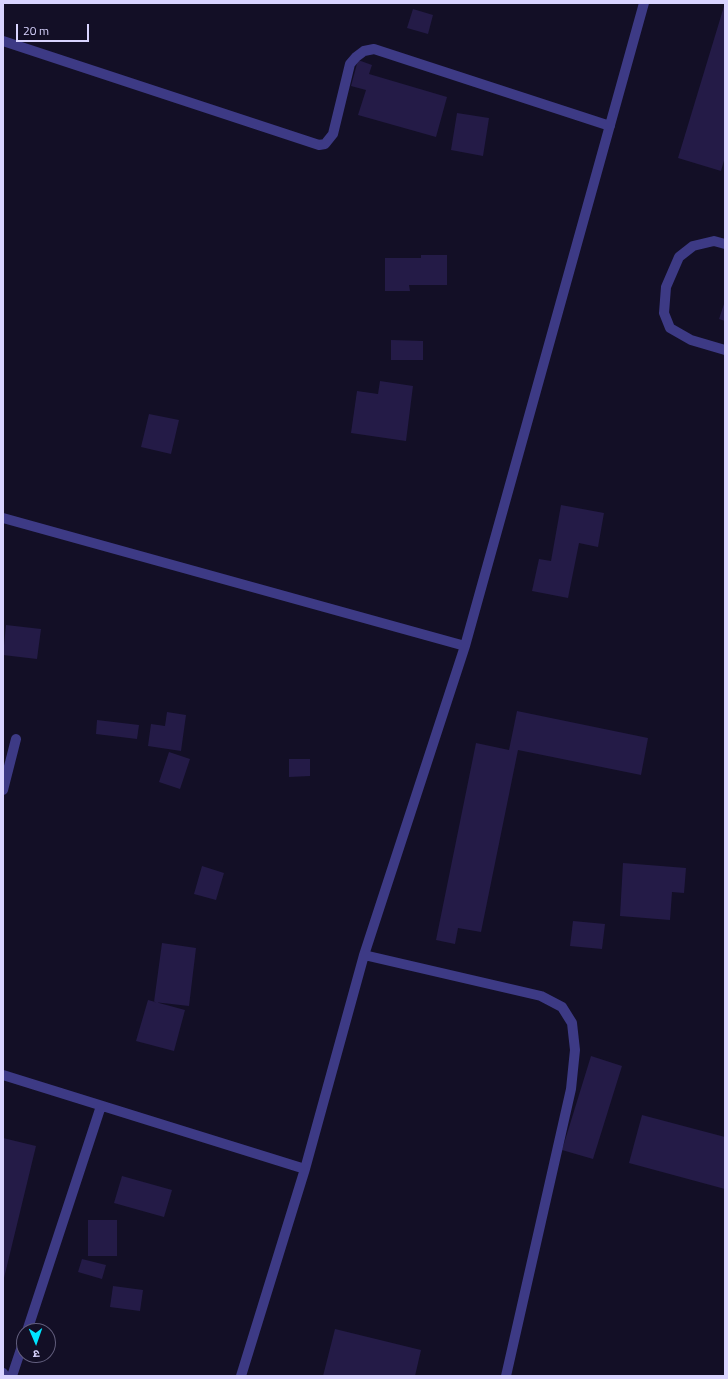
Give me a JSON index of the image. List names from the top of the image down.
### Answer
{
  "scale_bar": "20 m",
  "north": "bottom"
}
